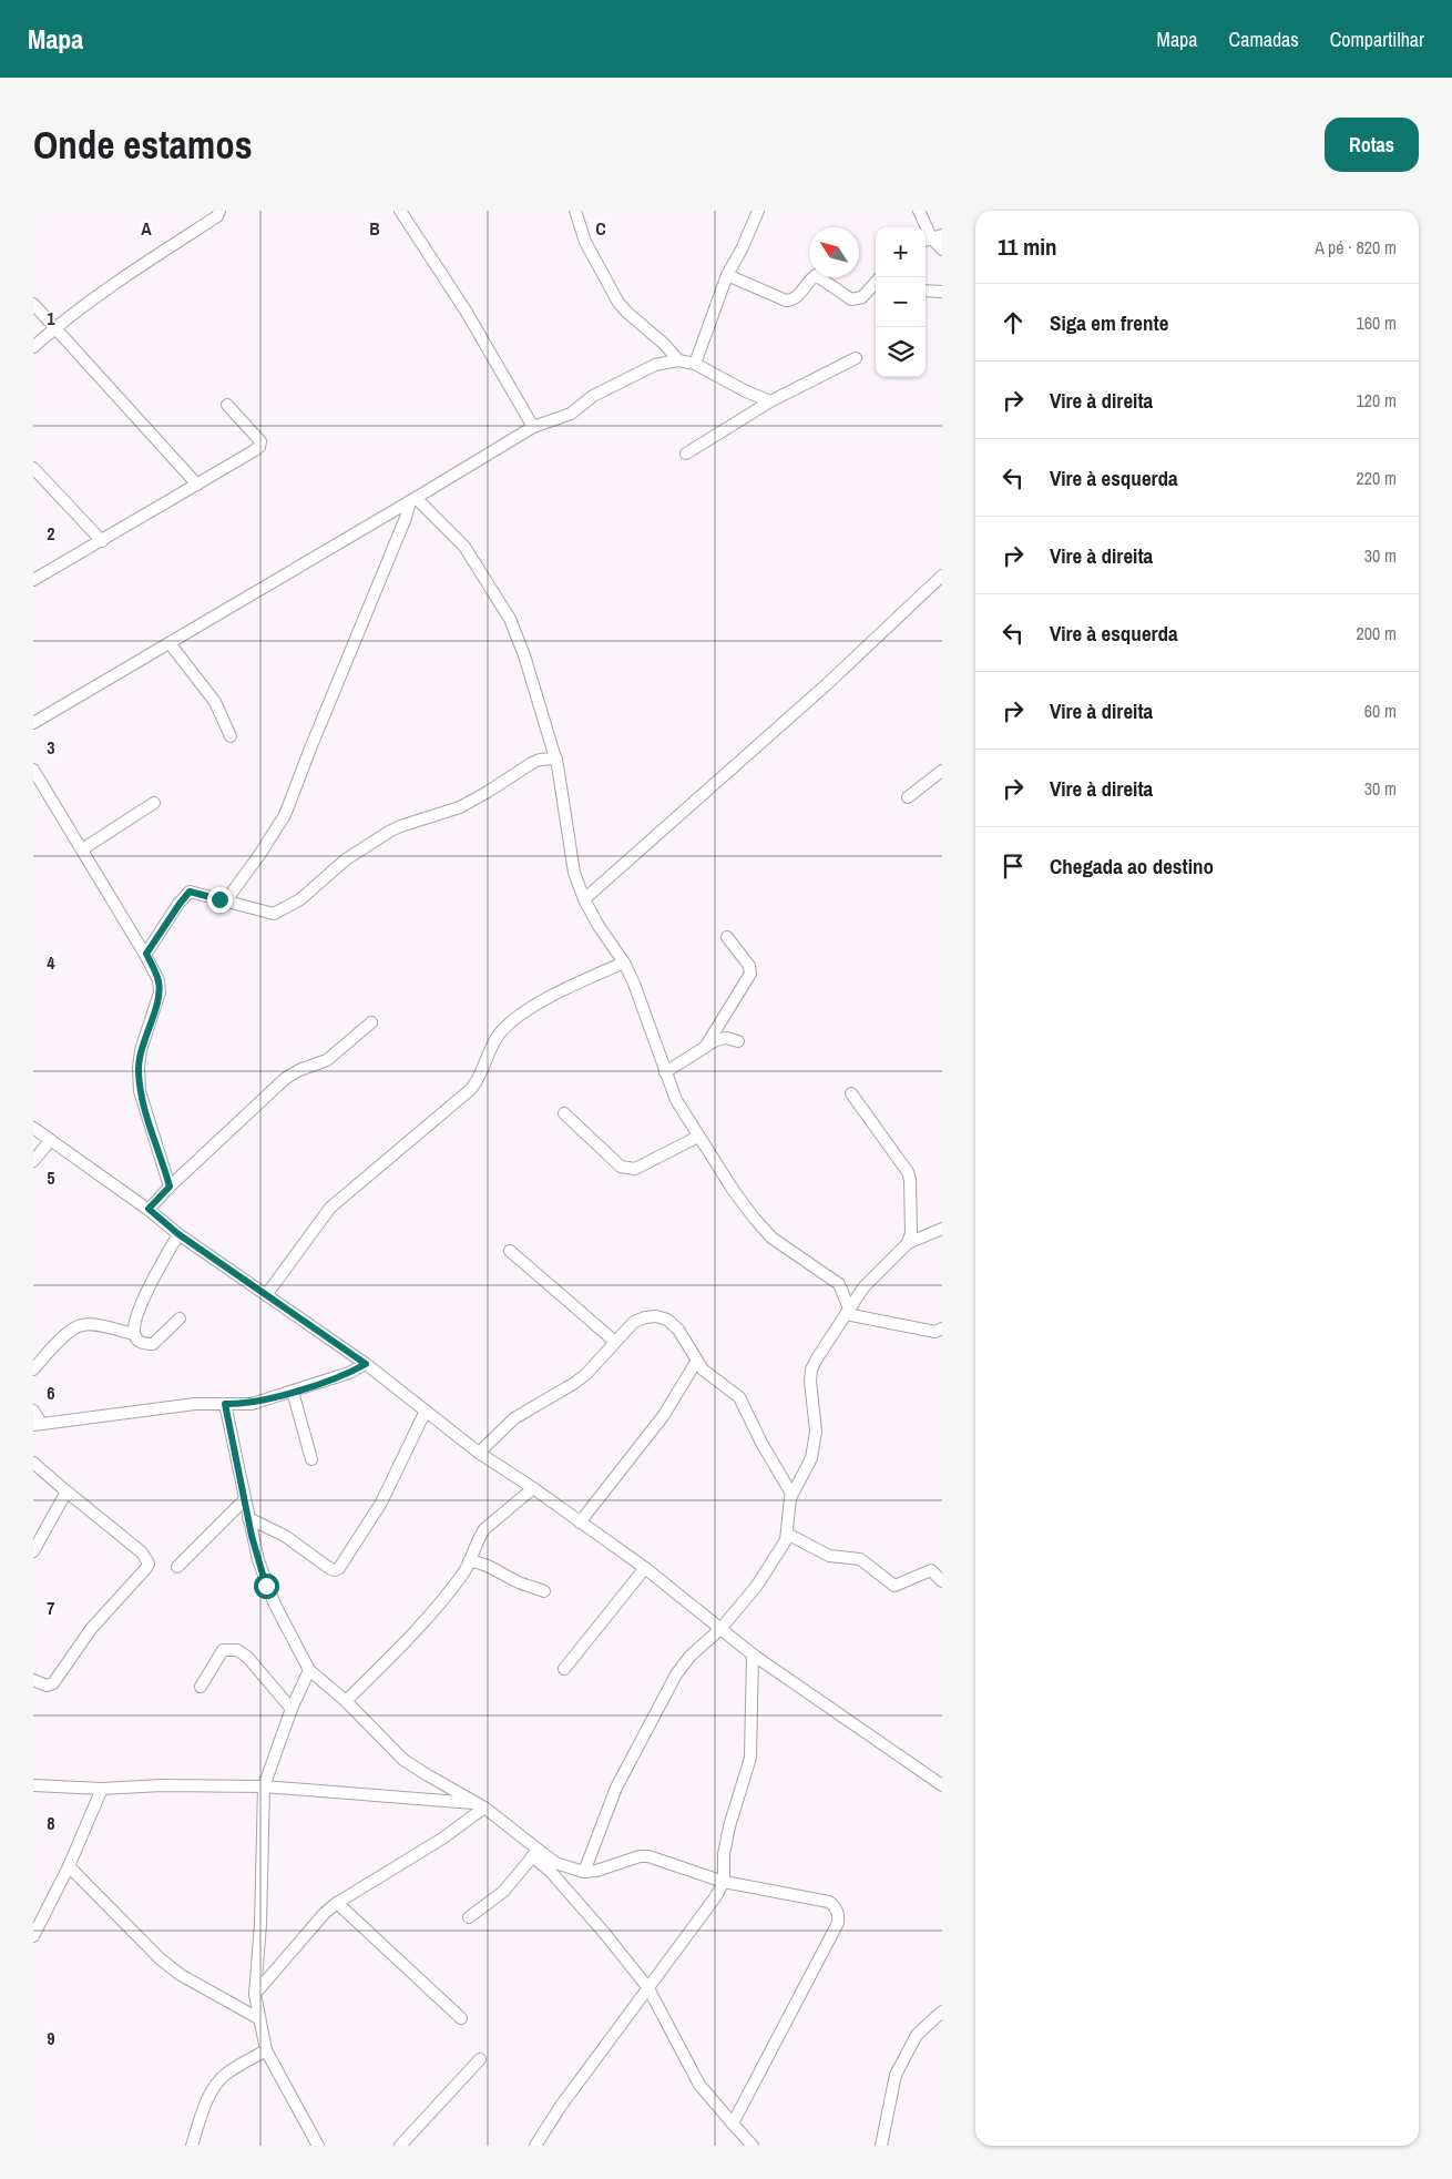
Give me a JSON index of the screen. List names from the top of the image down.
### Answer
{
  "north": "top left",
  "page": {
    "header": "Mapa",
    "nav": ["Mapa", "Camadas", "Compartilhar"],
    "buttons": "Rotas",
    "title": "Onde estamos",
    "heading": ["11 min", "A pé · 820 m"],
    "map_buttons": ["+", "−"],
    "list": [
      ["Siga em frente", "160 m"],
      ["Vire à direita", "120 m"],
      ["Vire à esquerda", "220 m"],
      ["Vire à direita", "30 m"],
      ["Vire à esquerda", "200 m"],
      ["Vire à direita", "60 m"],
      ["Vire à direita", "30 m"],
      "Chegada ao destino"
    ]
  },
  "grid": {
    "columns": ["A", "B", "C"],
    "rows": [
      "1",
      "2",
      "3",
      "4",
      "5",
      "6",
      "7",
      "8",
      "9"
    ]
  }
}
